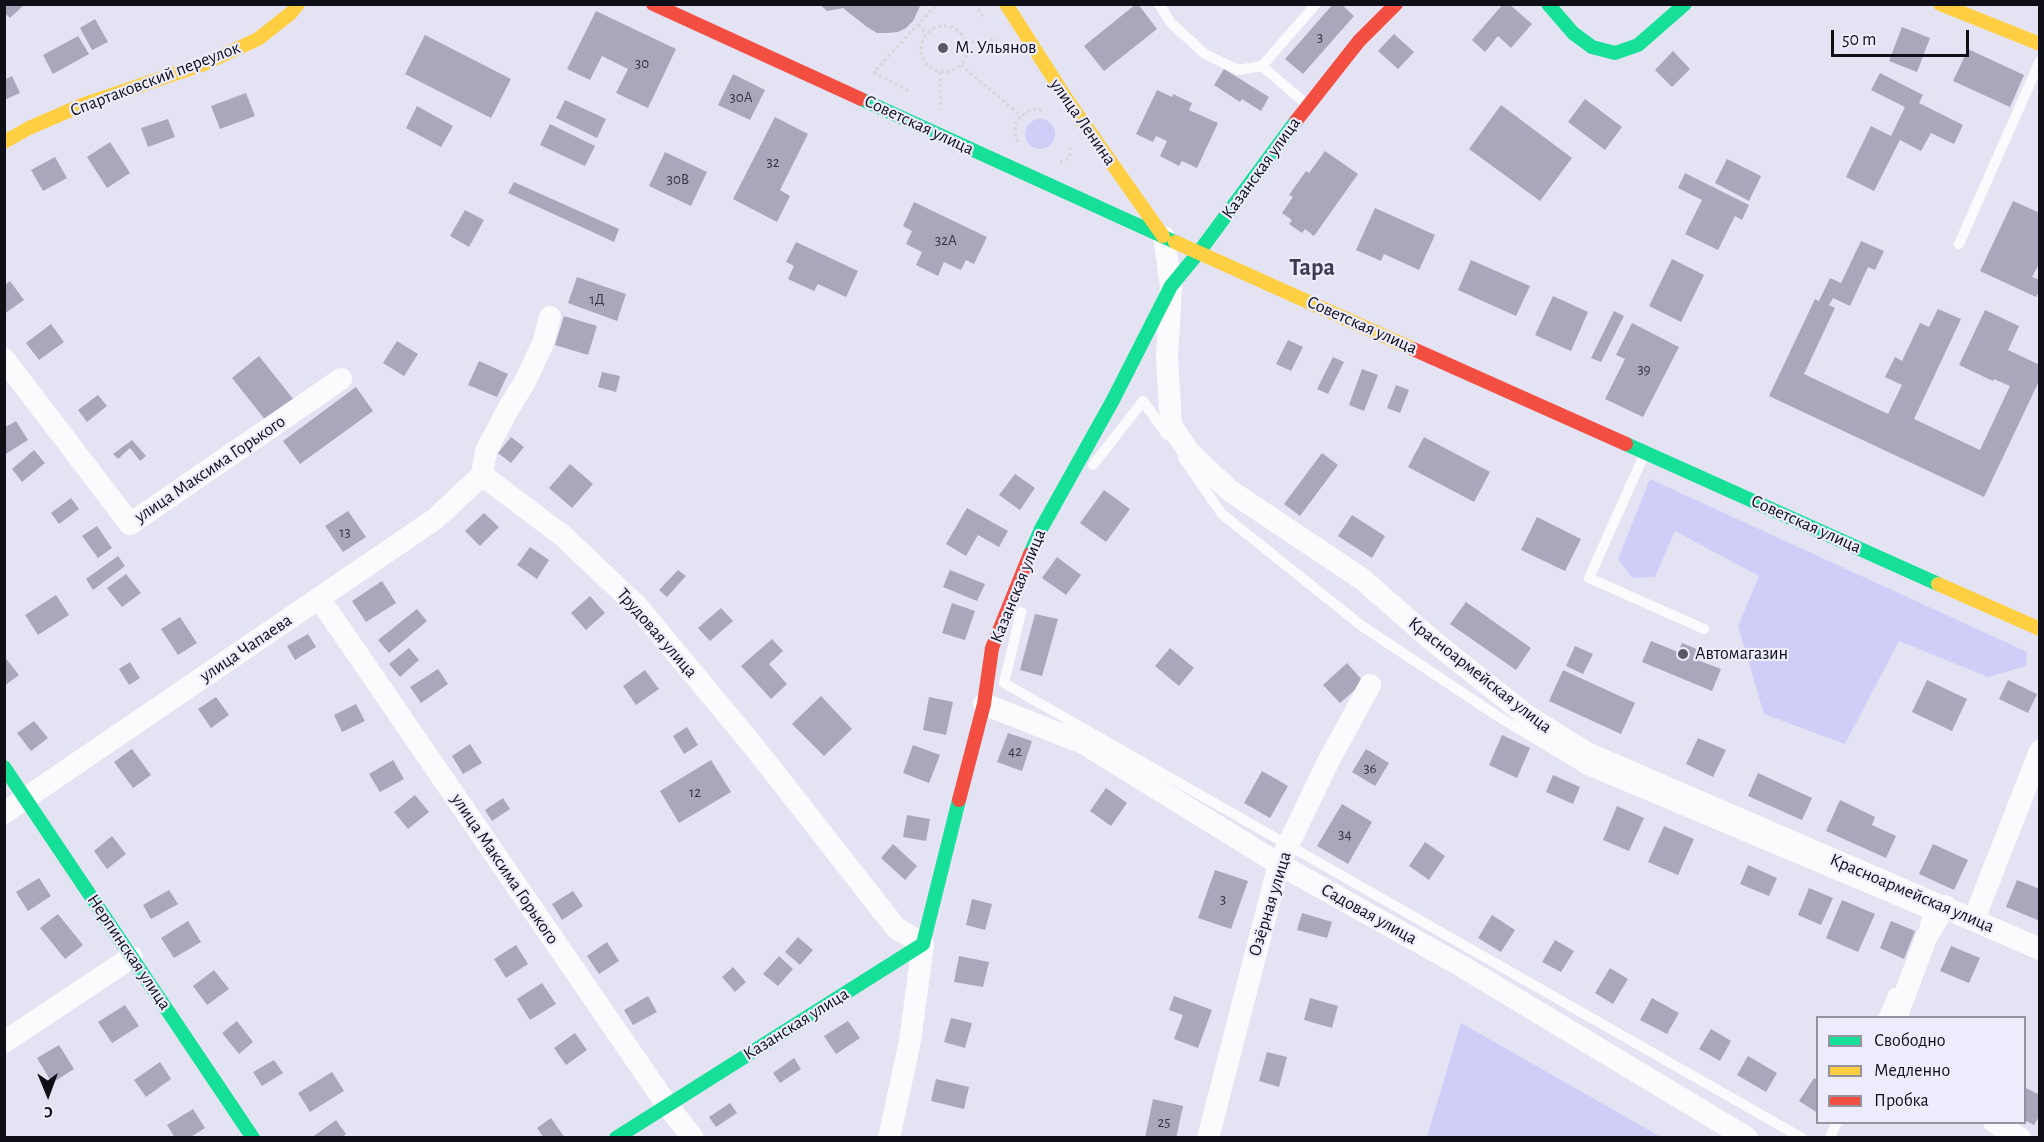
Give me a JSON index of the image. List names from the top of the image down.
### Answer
{
  "streets": {
    "main road": [
      "Спартаковский переулок",
      "улица Ленина",
      "Советская улица",
      "Казанская улица",
      "Нерпинская улица"
    ],
    "street": [
      "улица Максима Горького",
      "Трудовая улица",
      "улица Чапаева",
      "Красноармейская улица",
      "Озёрная улица",
      "Садовая улица"
    ]
  },
  "crossings": [
    ["улица Ленина", "Советская улица"],
    ["улица Ленина", "Красноармейская улица"],
    ["Советская улица", "Казанская улица"],
    ["Советская улица", "Красноармейская улица"],
    ["Казанская улица", "улица Максима Горького"],
    ["Казанская улица", "Трудовая улица"],
    ["Казанская улица", "Красноармейская улица"],
    ["Казанская улица", "Садовая улица"],
    ["улица Максима Горького", "улица Чапаева"],
    ["Трудовая улица", "улица Чапаева"],
    ["улица Чапаева", "Нерпинская улица"],
    ["Озёрная улица", "Садовая улица"]
  ],
  "districts": ["Тара"],
  "places": ["М. Ульянов", "Автомагазин"],
  "house_numbers": [
    "3",
    "30",
    "30А",
    "32",
    "30В",
    "32А",
    "1Д",
    "39",
    "13",
    "42",
    "36",
    "12",
    "34",
    "3",
    "25"
  ],
  "legend": ["Свободно", "Медленно", "Пробка"],
  "scale_bar": "50 m",
  "north": "bottom"
}
